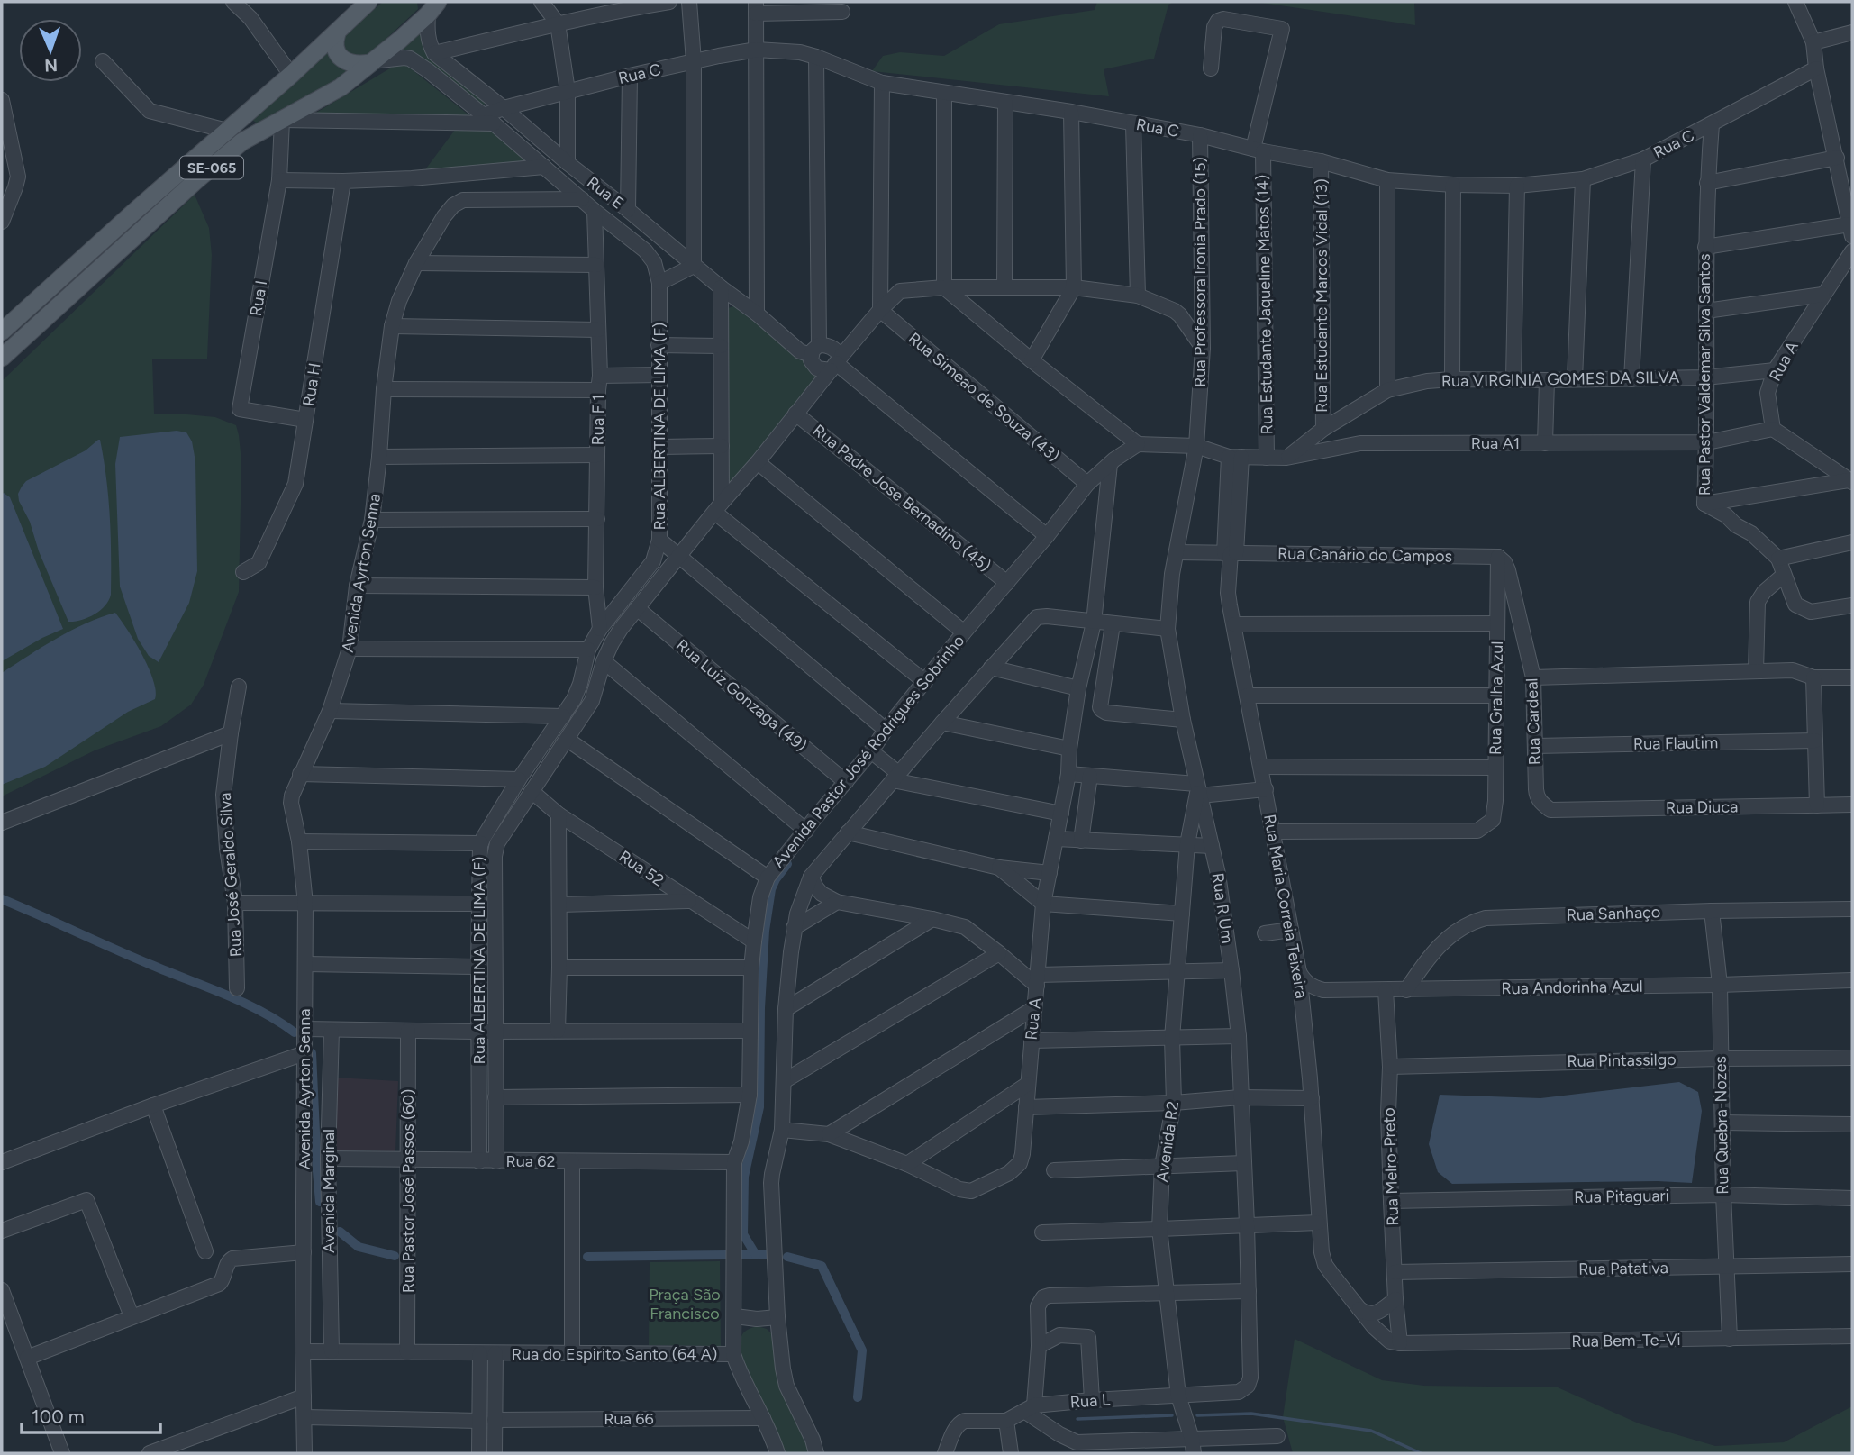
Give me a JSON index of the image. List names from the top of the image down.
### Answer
{
  "streets": {
    "main road": ["SE-065"],
    "street": [
      "Rua C",
      "Rua E",
      "Rua Professora Ironia Prado (15)",
      "Rua Estudante Marcos Vidal (13)",
      "Rua I",
      "Rua Estudante Jaqueline Matos (14)",
      "Rua A",
      "Rua Pastor Valdemar Silva Santos",
      "Rua VIRGINIA GOMES DA SILVA",
      "Rua H",
      "Rua Simeao de Souza (43)",
      "Rua F 1",
      "Rua ALBERTINA DE LIMA (F)",
      "Rua A1",
      "Rua Padre Jose Bernadino (45)",
      "Rua Canário do Campos",
      "Avenida Ayrton Senna",
      "Rua Luiz Gonzaga (49)",
      "Rua Gralha Azul",
      "Rua Cardeal",
      "Rua Flautim",
      "Avenida Pastor José Rodrigues Sobrinho",
      "Rua Diuca",
      "Rua 52",
      "Rua José Geraldo Silva",
      "Rua Maria Correia Teixeira",
      "Rua R Um",
      "Rua Sanhaço",
      "Rua Andorinha Azul",
      "Rua Pintassilgo",
      "Rua Quebra-Nozes",
      "Avenida R2",
      "Rua 62",
      "Rua Melro-Preto",
      "Avenida Marginal",
      "Rua Pastor José Passos (60)",
      "Rua Pitaguari",
      "Rua Patativa",
      "Rua Bem-Te-Vi",
      "Rua do Espirito Santo (64 A)",
      "Rua L",
      "Rua 66"
    ]
  },
  "crossings": [
    ["Rua C", "Rua E"],
    ["Rua C", "Rua Professora Ironia Prado (15)"],
    ["Rua C", "Rua Estudante Marcos Vidal (13)"],
    ["Rua C", "Rua Estudante Jaqueline Matos (14)"],
    ["Rua C", "Rua Pastor Valdemar Silva Santos"],
    ["SE-065", "Rua E"],
    ["SE-065", "Rua I"],
    ["Rua E", "Rua F 1"],
    ["Rua E", "Rua ALBERTINA DE LIMA (F)"],
    ["Rua E", "Avenida Ayrton Senna"],
    ["Rua Professora Ironia Prado (15)", "Rua A1"],
    ["Rua Professora Ironia Prado (15)", "Rua R Um"],
    ["Rua Estudante Marcos Vidal (13)", "Rua VIRGINIA GOMES DA SILVA"],
    ["Rua I", "Rua H"],
    ["Rua Estudante Jaqueline Matos (14)", "Rua A1"],
    ["Rua A", "Rua VIRGINIA GOMES DA SILVA"],
    ["Rua A", "Rua A1"],
    ["Rua A", "Avenida Pastor José Rodrigues Sobrinho"],
    ["Rua Pastor Valdemar Silva Santos", "Rua VIRGINIA GOMES DA SILVA"],
    ["Rua Pastor Valdemar Silva Santos", "Rua A1"],
    ["Rua VIRGINIA GOMES DA SILVA", "Rua A1"],
    ["Rua Simeao de Souza (43)", "Avenida Pastor José Rodrigues Sobrinho"],
    ["Rua F 1", "Rua ALBERTINA DE LIMA (F)"],
    ["Rua ALBERTINA DE LIMA (F)", "Rua 62"],
    ["Rua A1", "Avenida Pastor José Rodrigues Sobrinho"],
    ["Rua A1", "Rua Maria Correia Teixeira"],
    ["Rua A1", "Rua R Um"],
    ["Rua Padre Jose Bernadino (45)", "Avenida Pastor José Rodrigues Sobrinho"],
    ["Rua Canário do Campos", "Rua Gralha Azul"],
    ["Rua Canário do Campos", "Rua Cardeal"],
    ["Rua Canário do Campos", "Rua Maria Correia Teixeira"],
    ["Rua Canário do Campos", "Rua R Um"],
    ["Avenida Ayrton Senna", "Rua do Espirito Santo (64 A)"],
    ["Rua Luiz Gonzaga (49)", "Avenida Pastor José Rodrigues Sobrinho"],
    ["Rua Gralha Azul", "Rua Cardeal"],
    ["Rua Gralha Azul", "Rua Maria Correia Teixeira"],
    ["Rua Cardeal", "Rua Flautim"],
    ["Rua Cardeal", "Rua Diuca"],
    ["Avenida Pastor José Rodrigues Sobrinho", "Rua 52"],
    ["Avenida Pastor José Rodrigues Sobrinho", "Rua 62"],
    ["Avenida Pastor José Rodrigues Sobrinho", "Rua do Espirito Santo (64 A)"],
    ["Avenida Pastor José Rodrigues Sobrinho", "Rua 66"],
    ["Rua Maria Correia Teixeira", "Rua Melro-Preto"],
    ["Rua Maria Correia Teixeira", "Rua Bem-Te-Vi"],
    ["Rua R Um", "Avenida R2"],
    ["Rua R Um", "Rua L"],
    ["Rua Sanhaço", "Rua Andorinha Azul"],
    ["Rua Sanhaço", "Rua Quebra-Nozes"],
    ["Rua Andorinha Azul", "Rua Quebra-Nozes"],
    ["Rua Andorinha Azul", "Rua Melro-Preto"],
    ["Rua Pintassilgo", "Rua Quebra-Nozes"],
    ["Rua Pintassilgo", "Rua Melro-Preto"],
    ["Rua Quebra-Nozes", "Rua Pitaguari"],
    ["Rua Quebra-Nozes", "Rua Patativa"],
    ["Rua Quebra-Nozes", "Rua Bem-Te-Vi"],
    ["Avenida R2", "Rua L"],
    ["Rua 62", "Avenida Marginal"],
    ["Rua 62", "Rua Pastor José Passos (60)"],
    ["Rua Melro-Preto", "Rua Pitaguari"],
    ["Rua Melro-Preto", "Rua Patativa"],
    ["Rua Melro-Preto", "Rua Bem-Te-Vi"],
    ["Avenida Marginal", "Rua do Espirito Santo (64 A)"],
    ["Rua Pastor José Passos (60)", "Rua do Espirito Santo (64 A)"]
  ],
  "parks": ["Praça São Francisco"],
  "scale_bar": "100 m",
  "north": "bottom"
}
